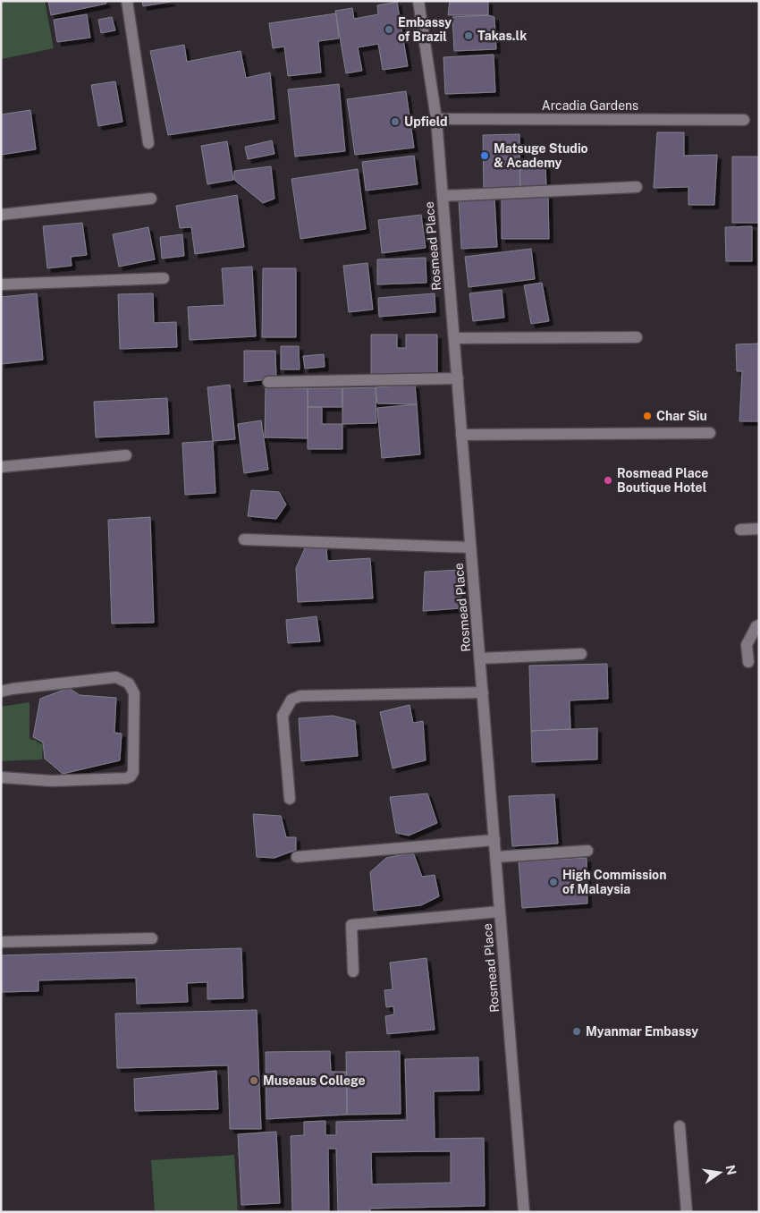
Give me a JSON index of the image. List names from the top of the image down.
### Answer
{
  "streets": {
    "street": ["Arcadia Gardens", "Rosmead Place"]
  },
  "crossings": [
    ["Arcadia Gardens", "Rosmead Place"]
  ],
  "places": [
    "Embassy of Brazil",
    "Takas.lk",
    "Upfield",
    "Matsuge Studio & Academy",
    "Char Siu",
    "Rosmead Place Boutique Hotel",
    "High Commission of Malaysia",
    "Myanmar Embassy",
    "Museaus College"
  ],
  "north": "right"
}
